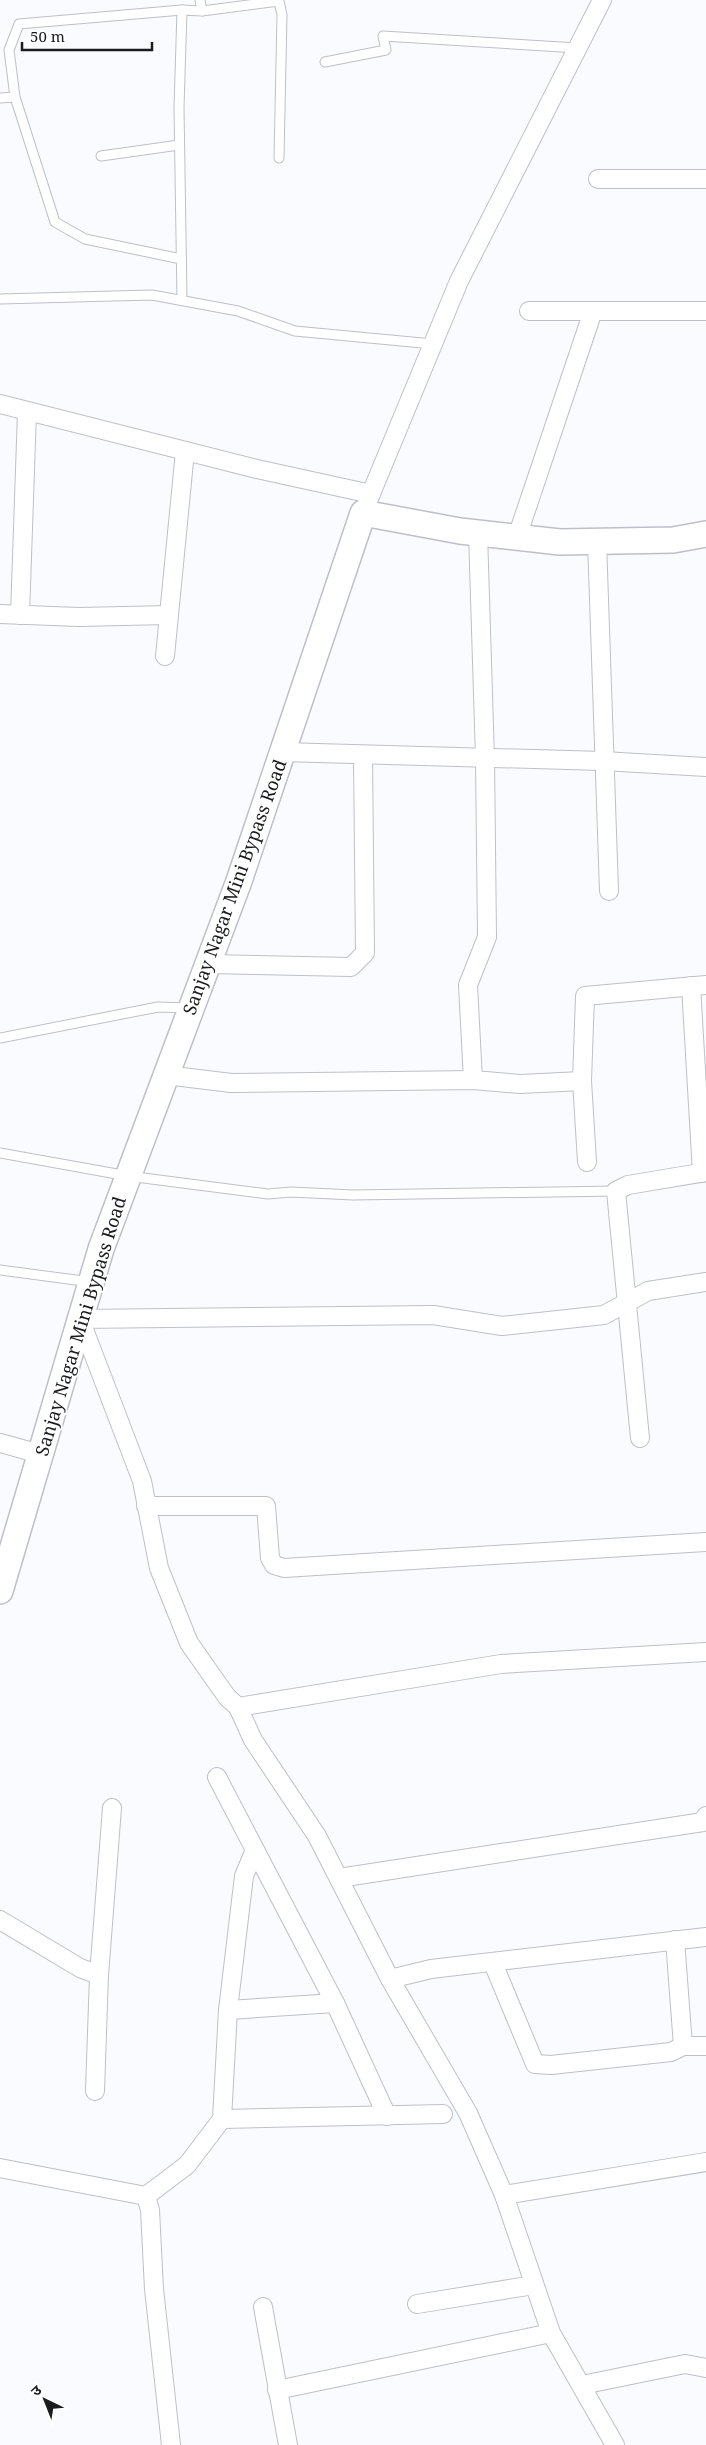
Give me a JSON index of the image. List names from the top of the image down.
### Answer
{
  "streets": {
    "street": ["Sanjay Nagar Mini Bypass Road"]
  },
  "scale_bar": "50 m",
  "north": "top left"
}
